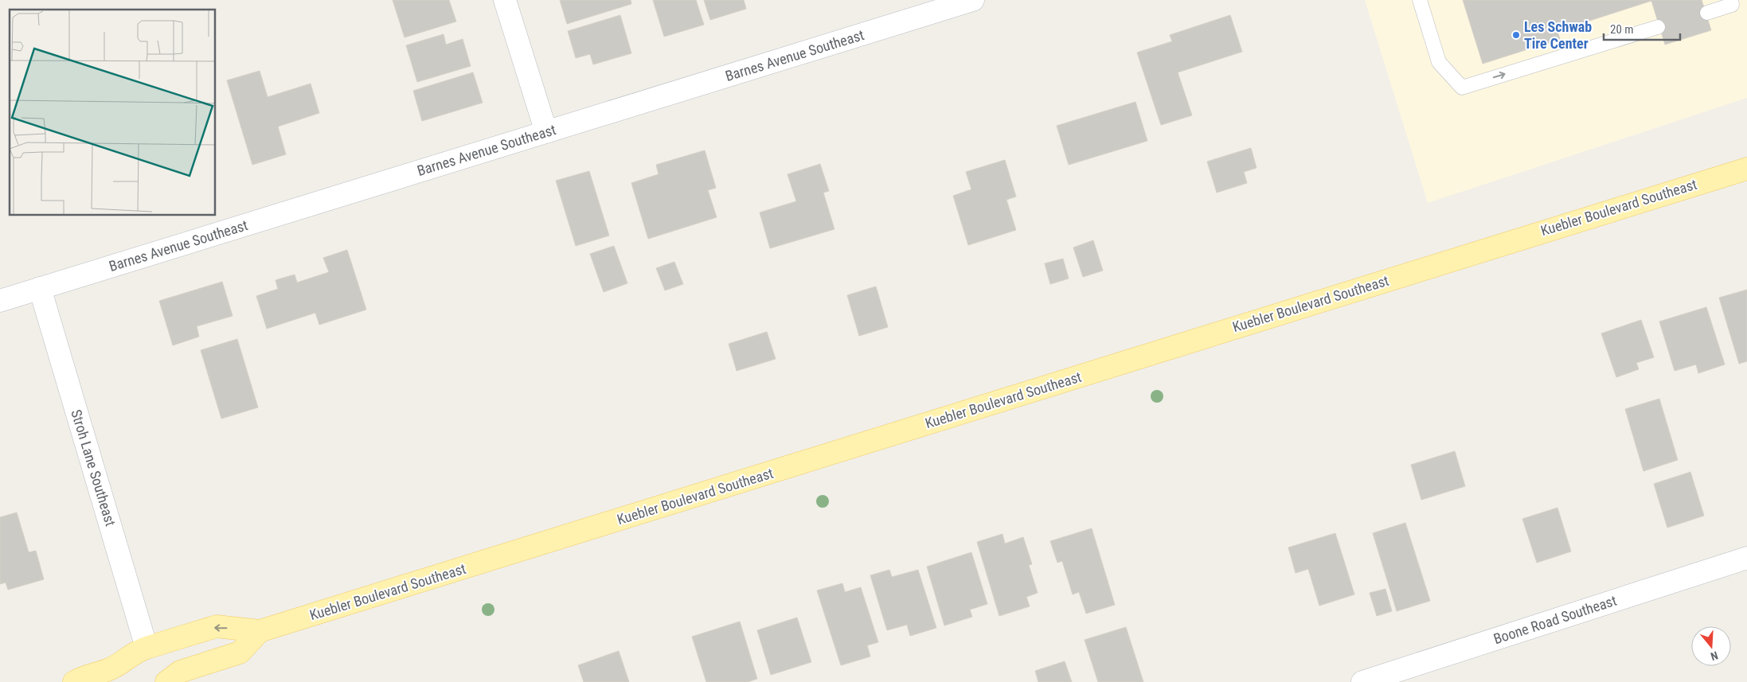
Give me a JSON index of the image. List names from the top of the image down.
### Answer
{
  "streets": {
    "main road": ["Kuebler Boulevard Southeast"],
    "street": ["Barnes Avenue Southeast", "Stroh Lane Southeast", "Boone Road Southeast"]
  },
  "crossings": [
    ["Barnes Avenue Southeast", "Stroh Lane Southeast"],
    ["Kuebler Boulevard Southeast", "Stroh Lane Southeast"]
  ],
  "places": ["Les Schwab Tire Center"],
  "scale_bar": "20 m",
  "north": "bottom"
}
